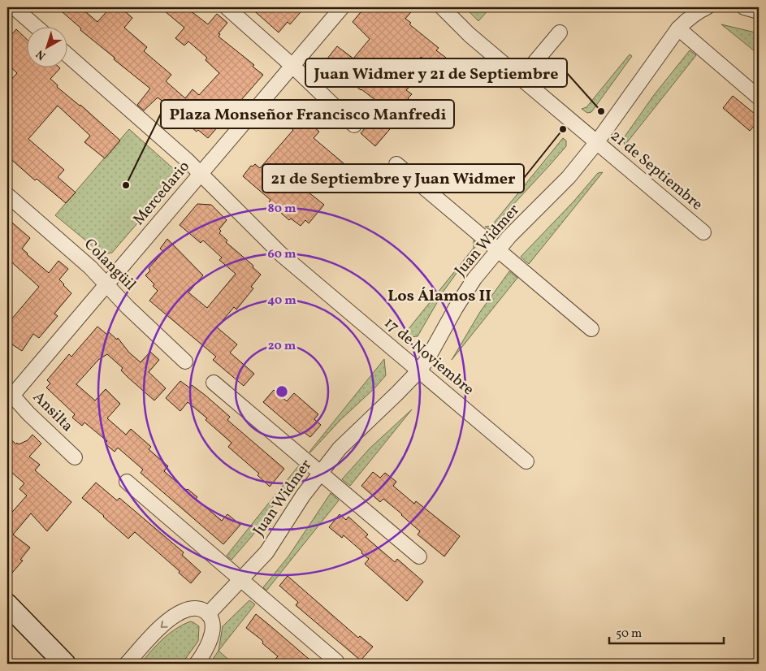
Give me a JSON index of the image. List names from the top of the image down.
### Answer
{
  "streets": {
    "street": [
      "21 de Septiembre",
      "Mercedario",
      "Juan Widmer",
      "Colangüil",
      "17 de Noviembre",
      "Ansilta"
    ]
  },
  "crossings": [
    ["21 de Septiembre", "Juan Widmer"],
    ["Mercedario", "Colangüil"],
    ["Mercedario", "17 de Noviembre"],
    ["Mercedario", "Ansilta"],
    ["Juan Widmer", "17 de Noviembre"]
  ],
  "districts": ["Los Álamos II"],
  "places": ["Juan Widmer y 21 de Septiembre", "21 de Septiembre y Juan Widmer", "Plaza Monseñor Francisco Manfredi"],
  "scale_bar": "50 m",
  "north": "bottom left",
  "rings": [
    "80 m",
    "60 m",
    "40 m",
    "20 m"
  ]
}
